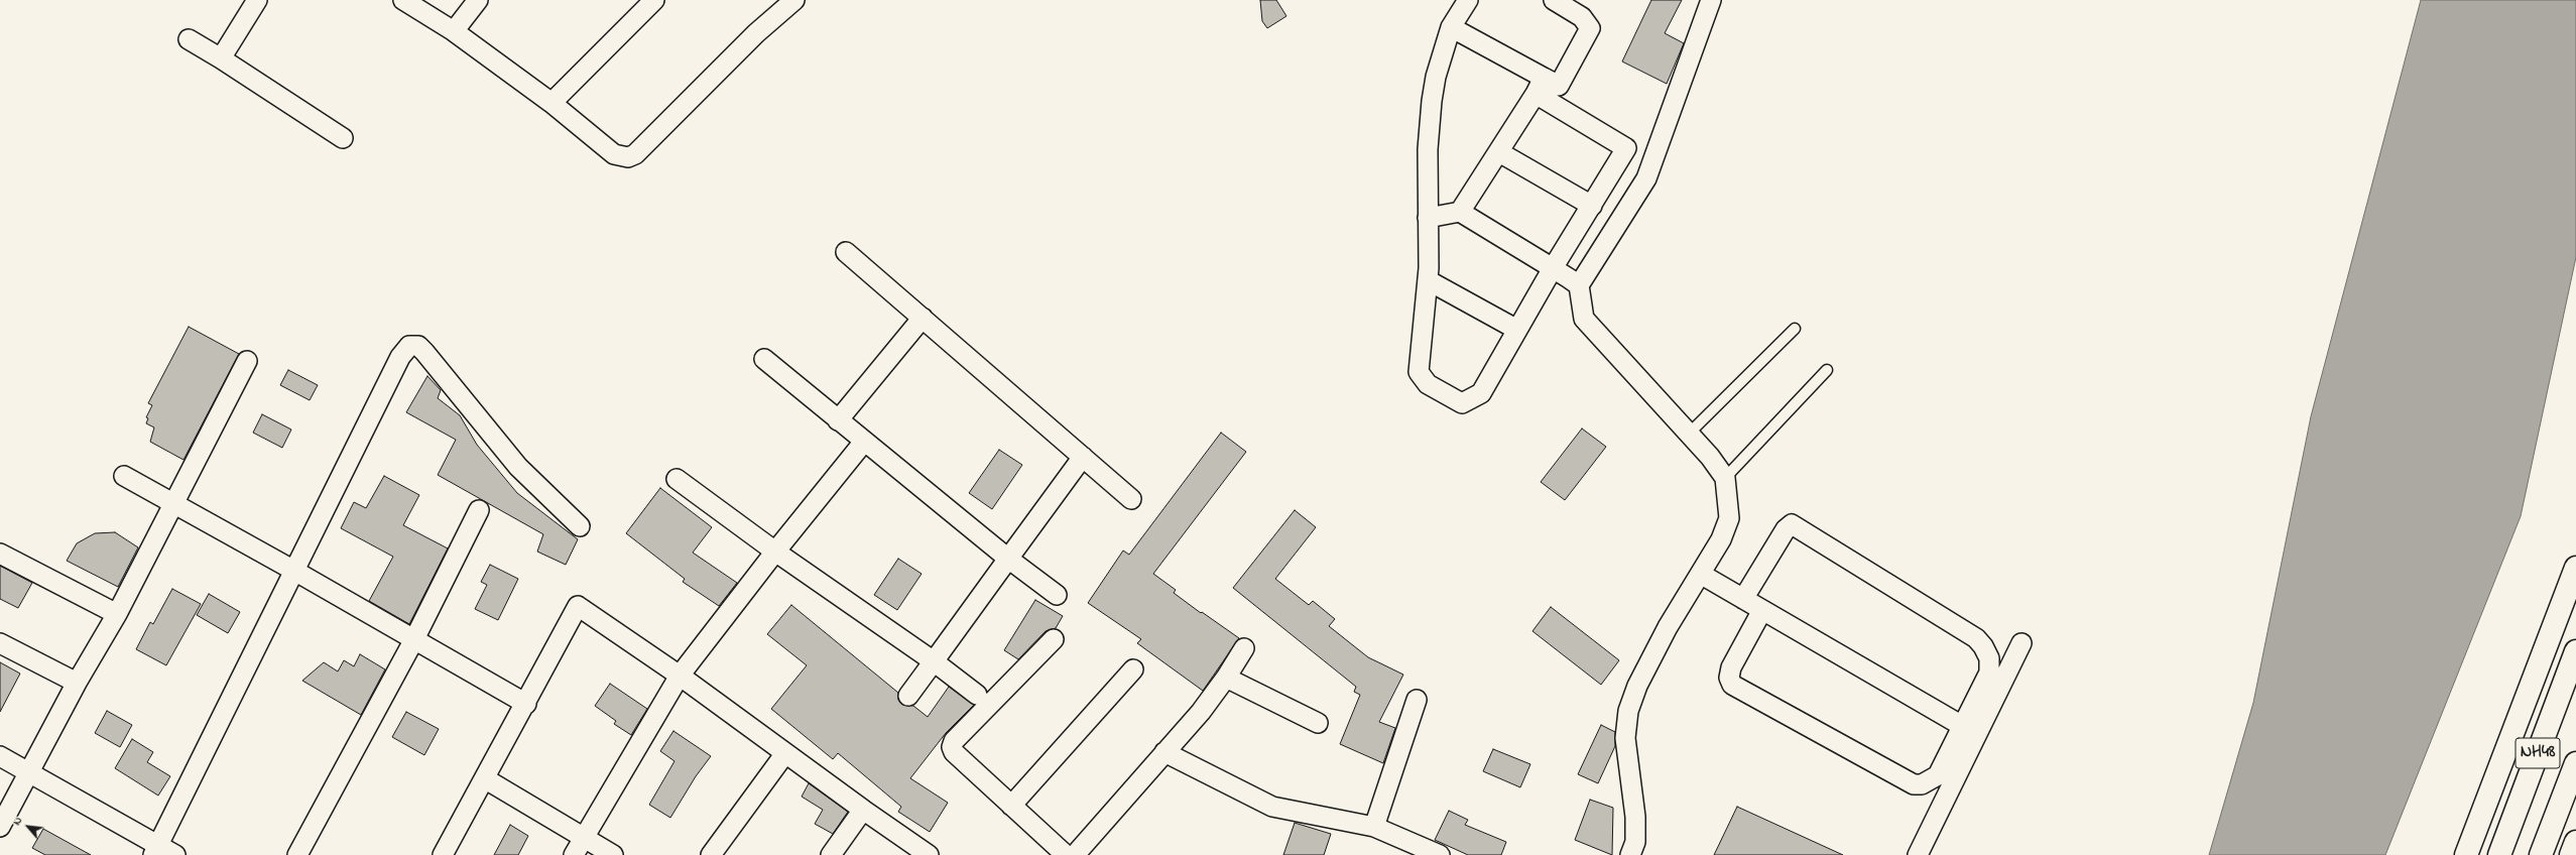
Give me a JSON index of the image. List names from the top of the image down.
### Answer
{
  "streets": {
    "main road": ["NH48"]
  },
  "north": "top left"
}
